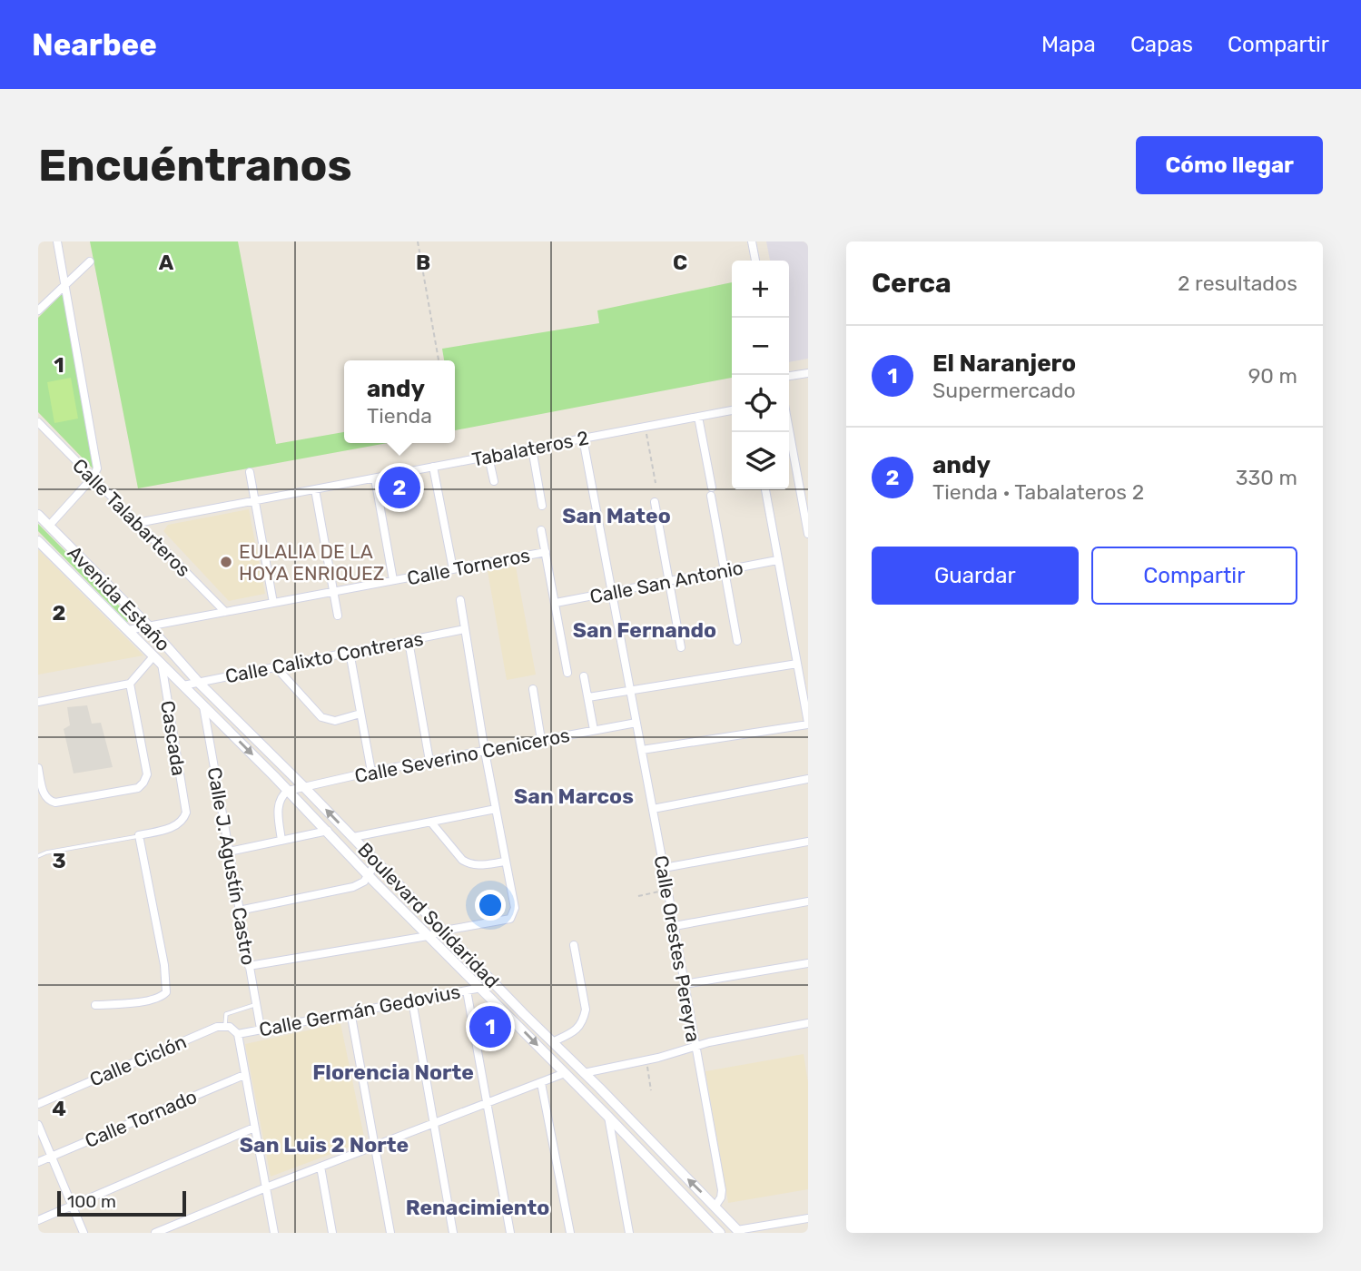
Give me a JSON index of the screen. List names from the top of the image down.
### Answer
{
  "streets": {
    "main road": ["Avenida Estaño", "Boulevard Solidaridad"],
    "street": [
      "Tabalateros 2",
      "Calle Talabarteros",
      "Calle Torneros",
      "Calle San Antonio",
      "Calle Calixto Contreras",
      "Cascada",
      "Calle Severino Ceniceros",
      "Calle J. Agustín Castro",
      "Calle Orestes Pereyra",
      "Calle Germán Gedovius",
      "Calle Ciclón",
      "Calle Tornado"
    ]
  },
  "crossings": [
    ["Tabalateros 2", "Calle Talabarteros"],
    ["Tabalateros 2", "Calle Orestes Pereyra"],
    ["Calle Talabarteros", "Calle Torneros"],
    ["Calle Torneros", "Avenida Estaño"],
    ["Calle San Antonio", "Calle Orestes Pereyra"],
    ["Avenida Estaño", "Calle Calixto Contreras"],
    ["Avenida Estaño", "Cascada"],
    ["Avenida Estaño", "Calle J. Agustín Castro"],
    ["Avenida Estaño", "Boulevard Solidaridad"],
    ["Calle Calixto Contreras", "Boulevard Solidaridad"],
    ["Calle Severino Ceniceros", "Boulevard Solidaridad"],
    ["Calle Severino Ceniceros", "Calle Orestes Pereyra"],
    ["Calle J. Agustín Castro", "Boulevard Solidaridad"],
    ["Calle J. Agustín Castro", "Calle Germán Gedovius"],
    ["Boulevard Solidaridad", "Calle Orestes Pereyra"],
    ["Boulevard Solidaridad", "Calle Germán Gedovius"]
  ],
  "districts": [
    "San Mateo",
    "San Fernando",
    "San Marcos",
    "Florencia Norte",
    "San Luis 2 Norte",
    "Renacimiento"
  ],
  "places": ["EULALIA DE LA HOYA ENRIQUEZ"],
  "scale_bar": "100 m",
  "page": {
    "header": "Nearbee",
    "nav": ["Mapa", "Capas", "Compartir"],
    "buttons": [
      "Cómo llegar",
      ["Guardar", "Compartir"]
    ],
    "title": "Encuéntranos",
    "heading": ["Cerca", "2 resultados"],
    "map_buttons": ["+", "−"],
    "list": [
      {
        "mark": "1",
        "name": "El Naranjero",
        "note": "Supermercado",
        "value": "90 m"
      },
      {
        "mark": "2",
        "name": "andy",
        "note": "Tienda · Tabalateros 2",
        "value": "330 m"
      }
    ],
    "popup": ["andy", "Tienda"],
    "pins": ["2", "1"],
    "scale": "100 m"
  },
  "grid": {
    "columns": ["A", "B", "C"],
    "rows": [
      "1",
      "2",
      "3",
      "4"
    ]
  }
}
